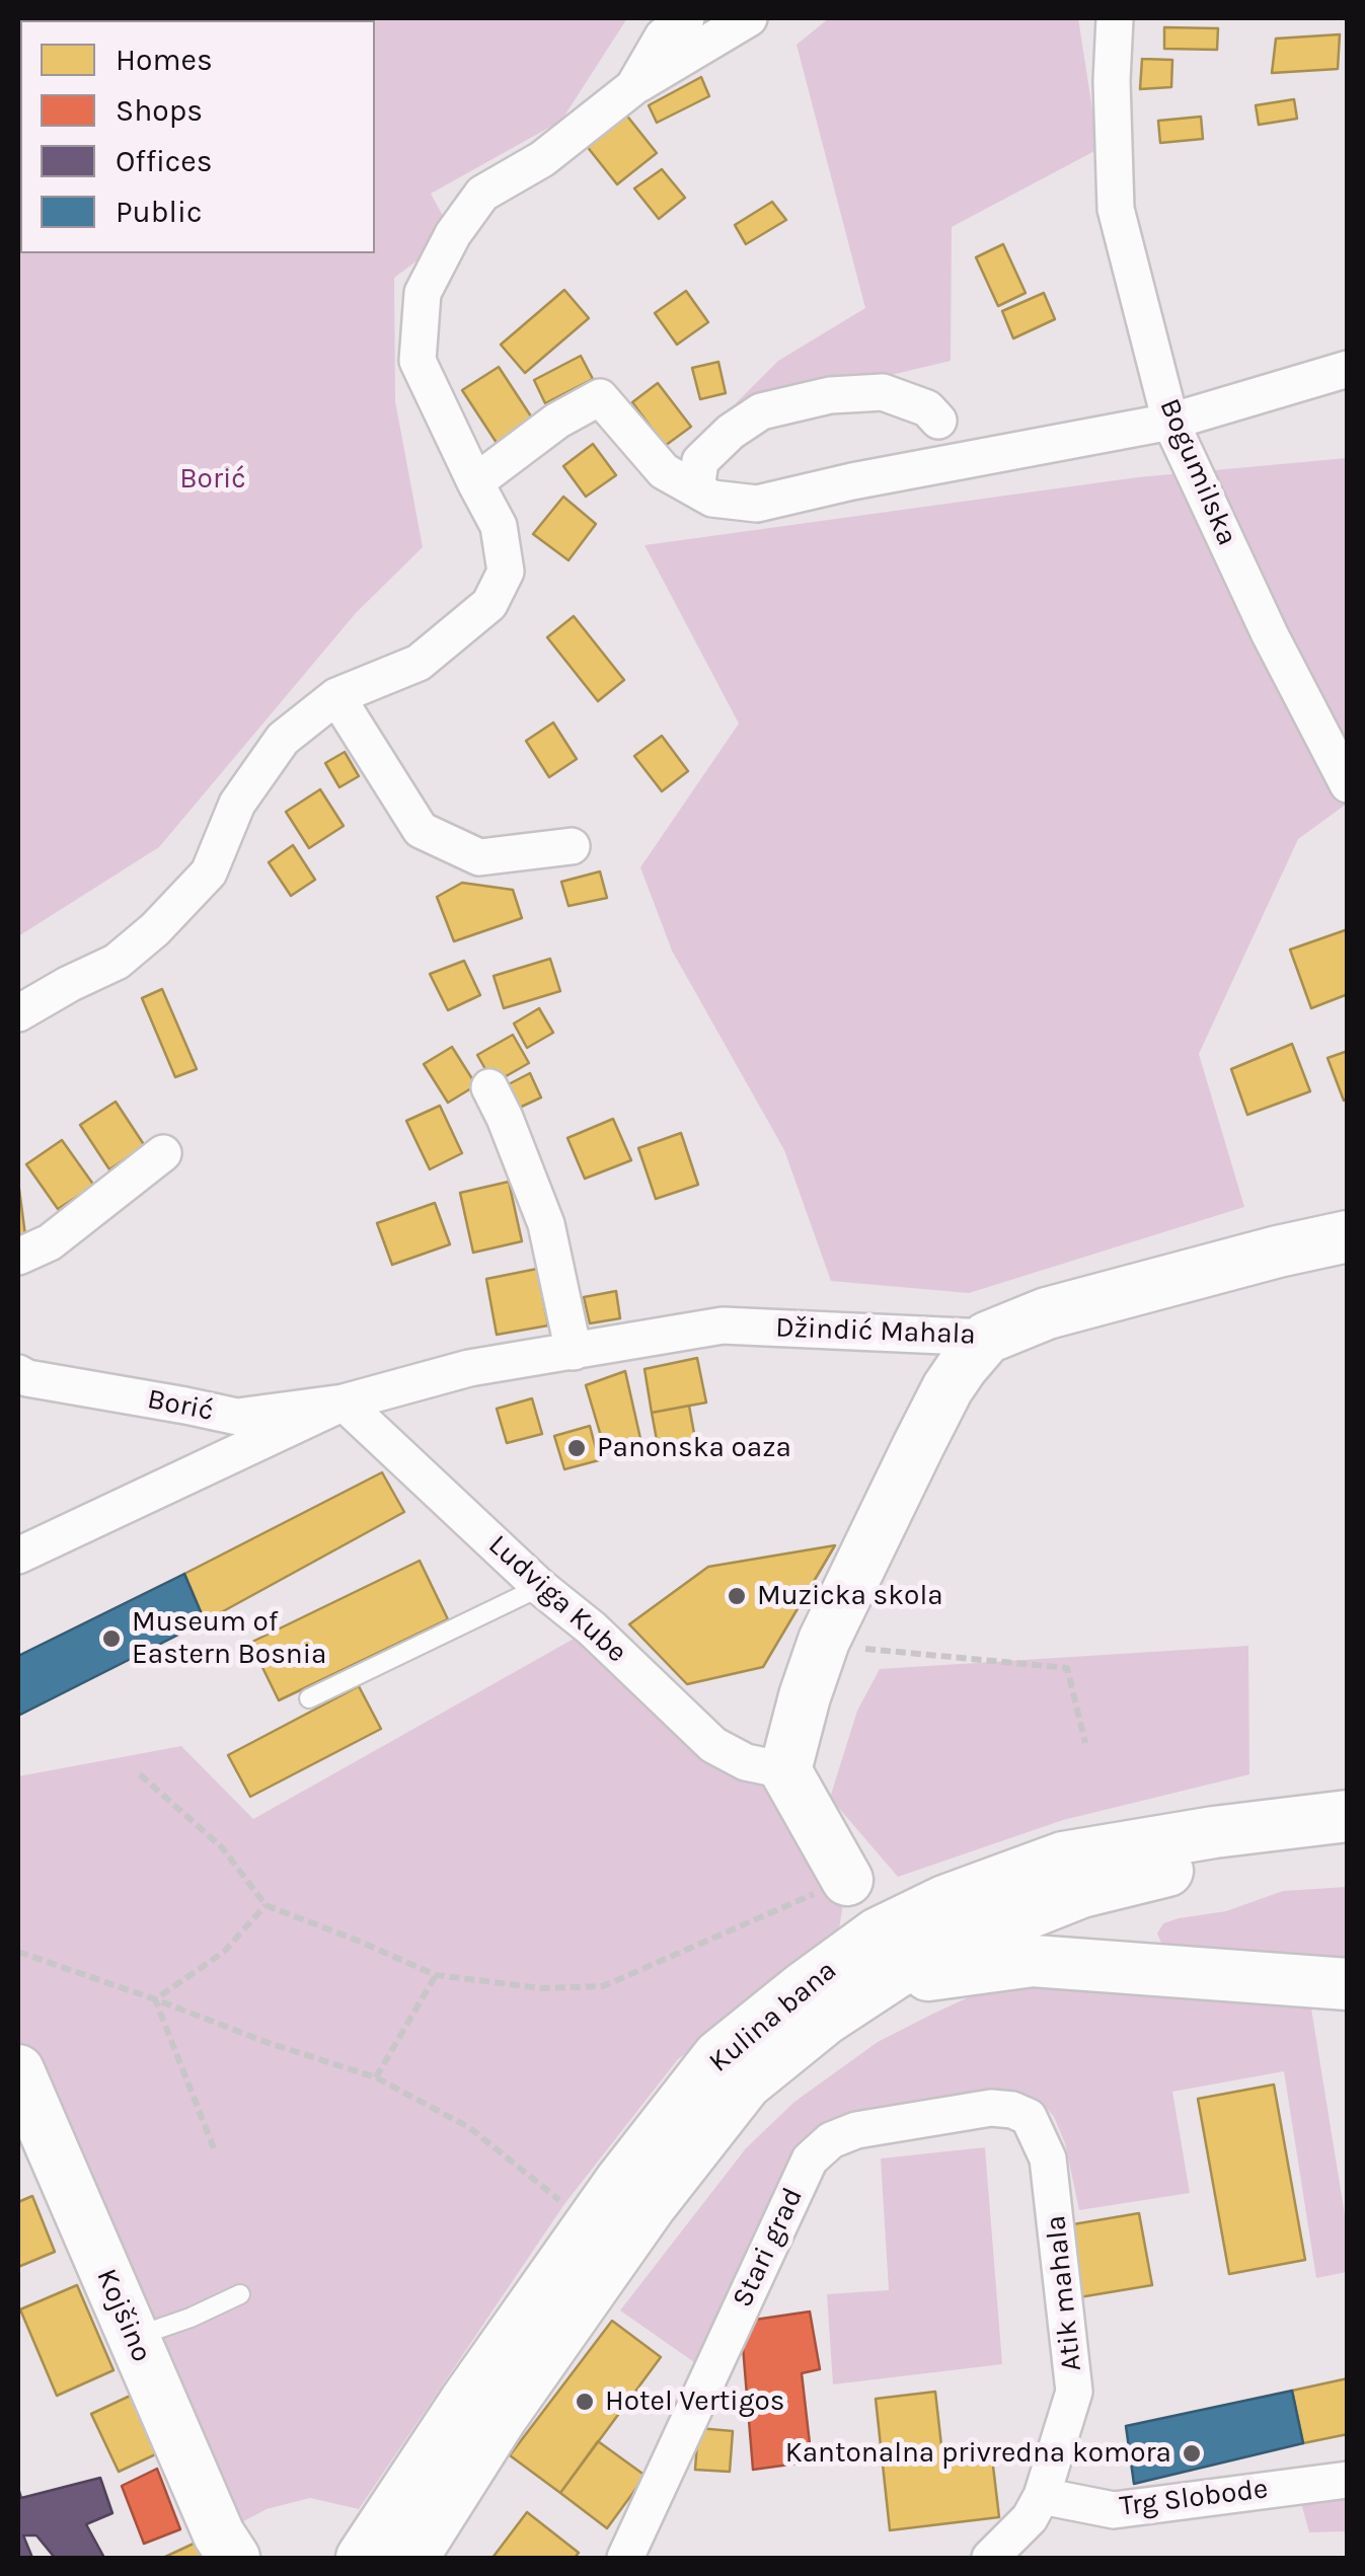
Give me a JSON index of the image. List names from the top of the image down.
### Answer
{
  "streets": {
    "main road": ["Džindić Mahala", "Kulina bana", "Kojšino"],
    "street": [
      "Bogumilska",
      "Borić",
      "Ludviga Kube",
      "Stari grad",
      "Atik mahala",
      "Trg Slobode"
    ]
  },
  "crossings": [
    ["Džindić Mahala", "Borić"],
    ["Džindić Mahala", "Ludviga Kube"],
    ["Borić", "Ludviga Kube"],
    ["Stari grad", "Atik mahala"],
    ["Atik mahala", "Trg Slobode"]
  ],
  "parks": ["Borić"],
  "places": [
    "Panonska oaza",
    "Muzicka skola",
    "Museum of Eastern Bosnia",
    "Hotel Vertigos",
    "Kantonalna privredna komora"
  ],
  "legend": [
    "Homes",
    "Shops",
    "Offices",
    "Public"
  ]
}
